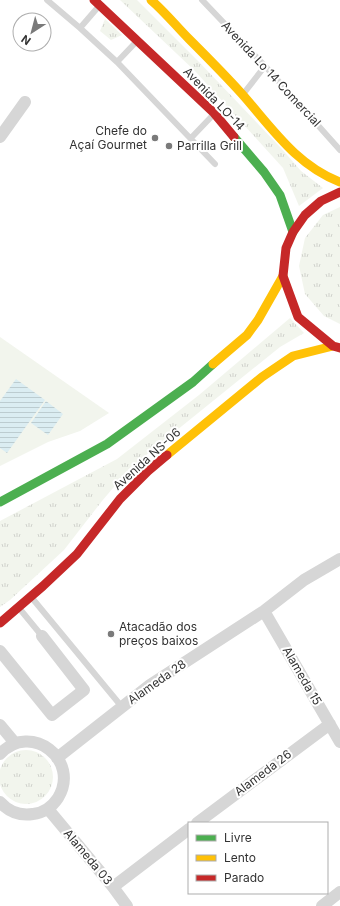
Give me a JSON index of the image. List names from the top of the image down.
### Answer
{
  "streets": {
    "street": [
      "Avenida LO-14",
      "Avenida NS-06",
      "Alameda 15",
      "Alameda 28",
      "Alameda 26",
      "Alameda 03"
    ],
    "lane": ["Avenida Lo 14 Comercial"]
  },
  "crossings": [
    ["Alameda 15", "Alameda 28"],
    ["Alameda 15", "Alameda 26"]
  ],
  "places": ["Chefe do Açaí Gourmet", "Parrilla Grill", "Atacadão dos preços baixos"],
  "legend": ["Livre", "Lento", "Parado"],
  "north": "bottom left"
}
